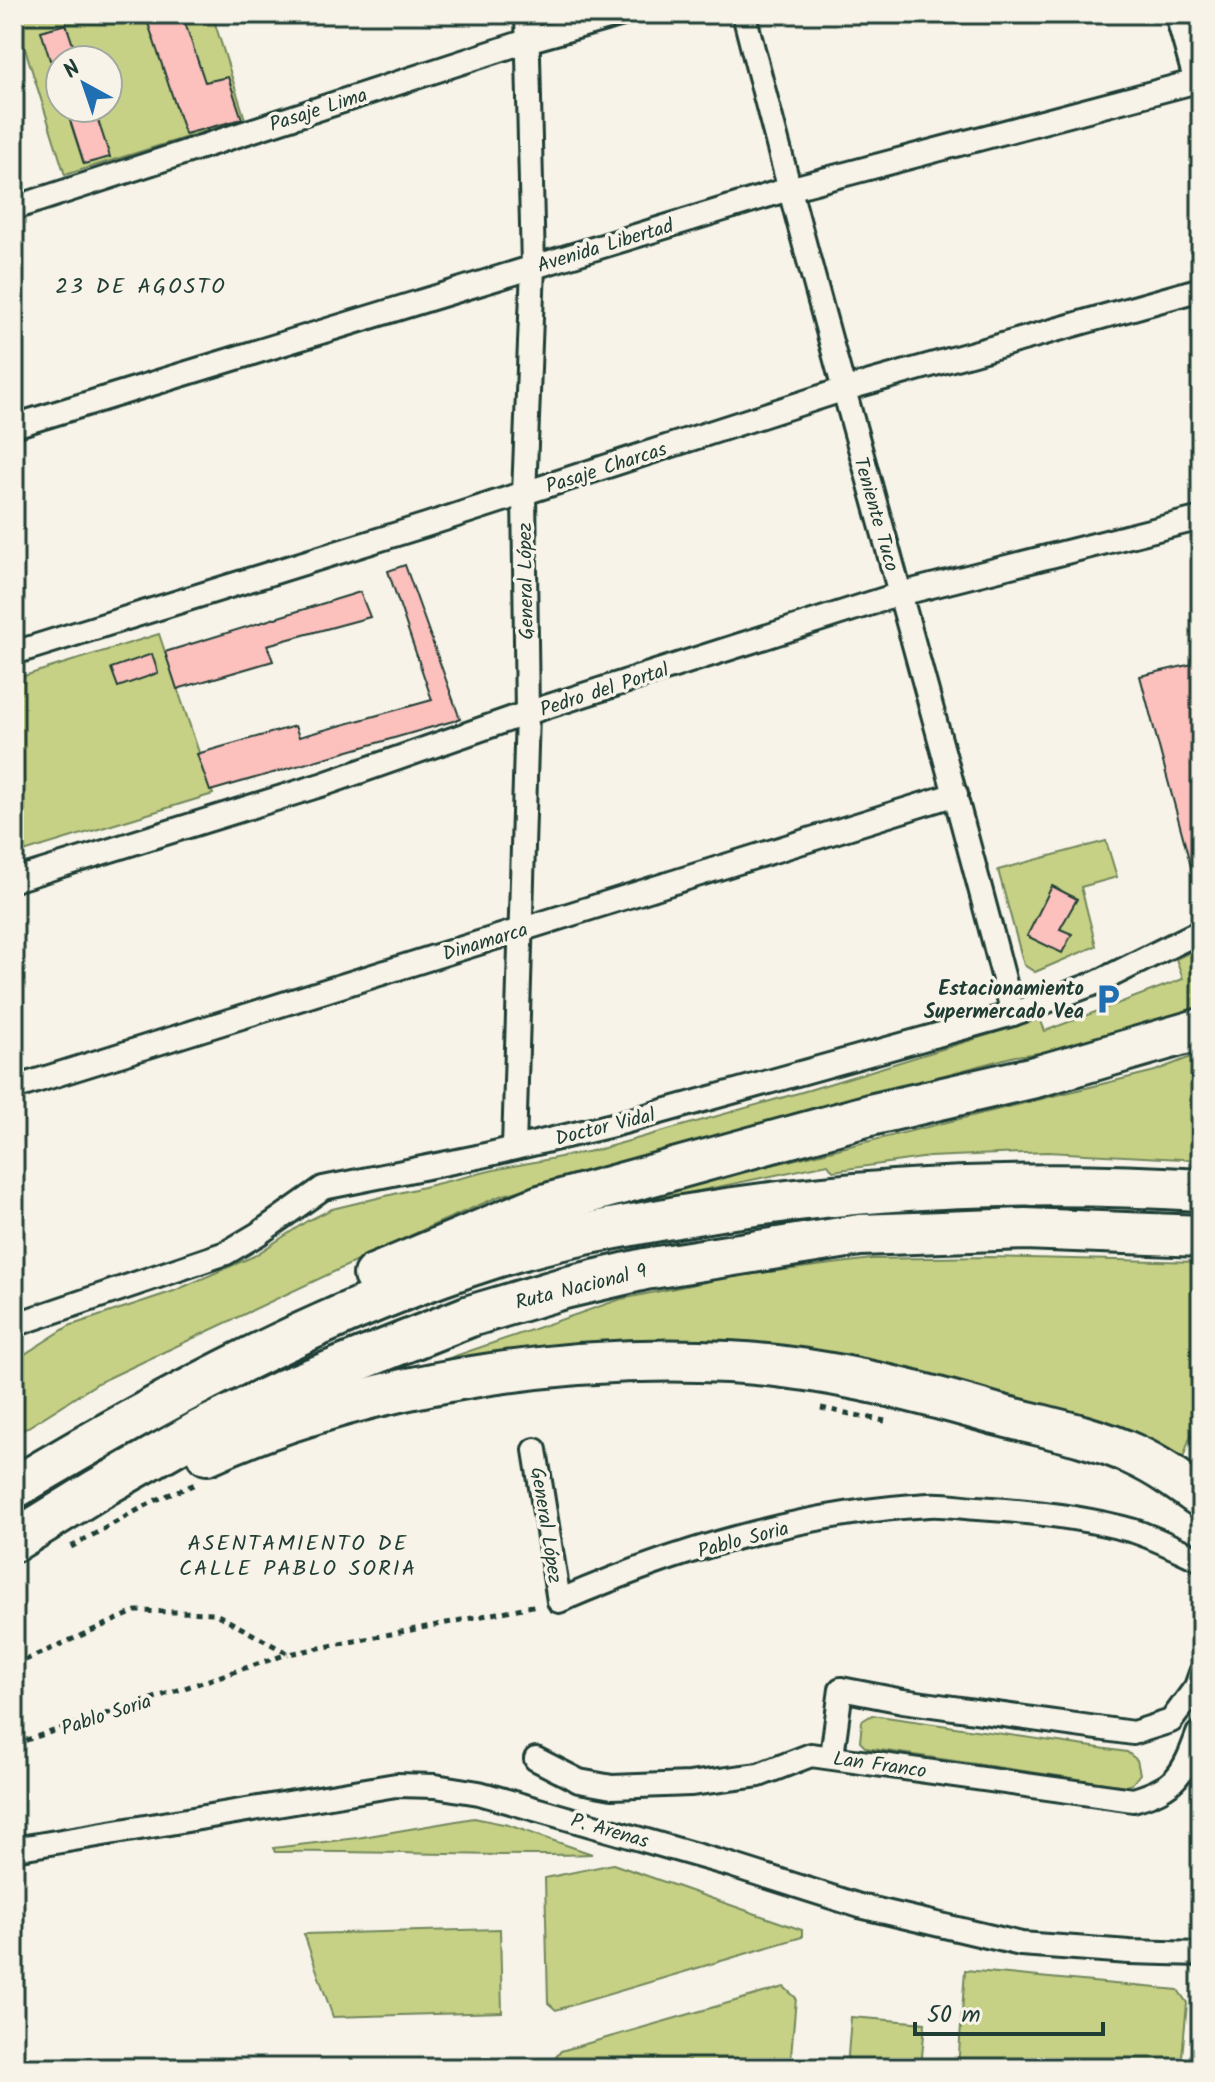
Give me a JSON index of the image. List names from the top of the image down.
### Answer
{
  "streets": {
    "highway": ["Ruta Nacional 9"],
    "street": [
      "Pasaje Lima",
      "Avenida Libertad",
      "Pasaje Charcas",
      "Teniente Tuco",
      "General López",
      "Pedro del Portal",
      "Dinamarca",
      "Doctor Vidal",
      "Pablo Soria",
      "Lan Franco",
      "P. Arenas"
    ]
  },
  "crossings": [
    ["Pasaje Lima", "General López"],
    ["Avenida Libertad", "Teniente Tuco"],
    ["Avenida Libertad", "General López"],
    ["Pasaje Charcas", "Teniente Tuco"],
    ["Pasaje Charcas", "General López"],
    ["Teniente Tuco", "Pedro del Portal"],
    ["Teniente Tuco", "Dinamarca"],
    ["Teniente Tuco", "Doctor Vidal"],
    ["General López", "Pedro del Portal"],
    ["General López", "Dinamarca"],
    ["General López", "Doctor Vidal"],
    ["General López", "Pablo Soria"]
  ],
  "districts": ["23 DE AGOSTO", "ASENTAMIENTO DE CALLE PABLO SORIA"],
  "places": {
    "parking": ["Estacionamiento Supermercado Vea"]
  },
  "scale_bar": "50 m",
  "north": "top left"
}
